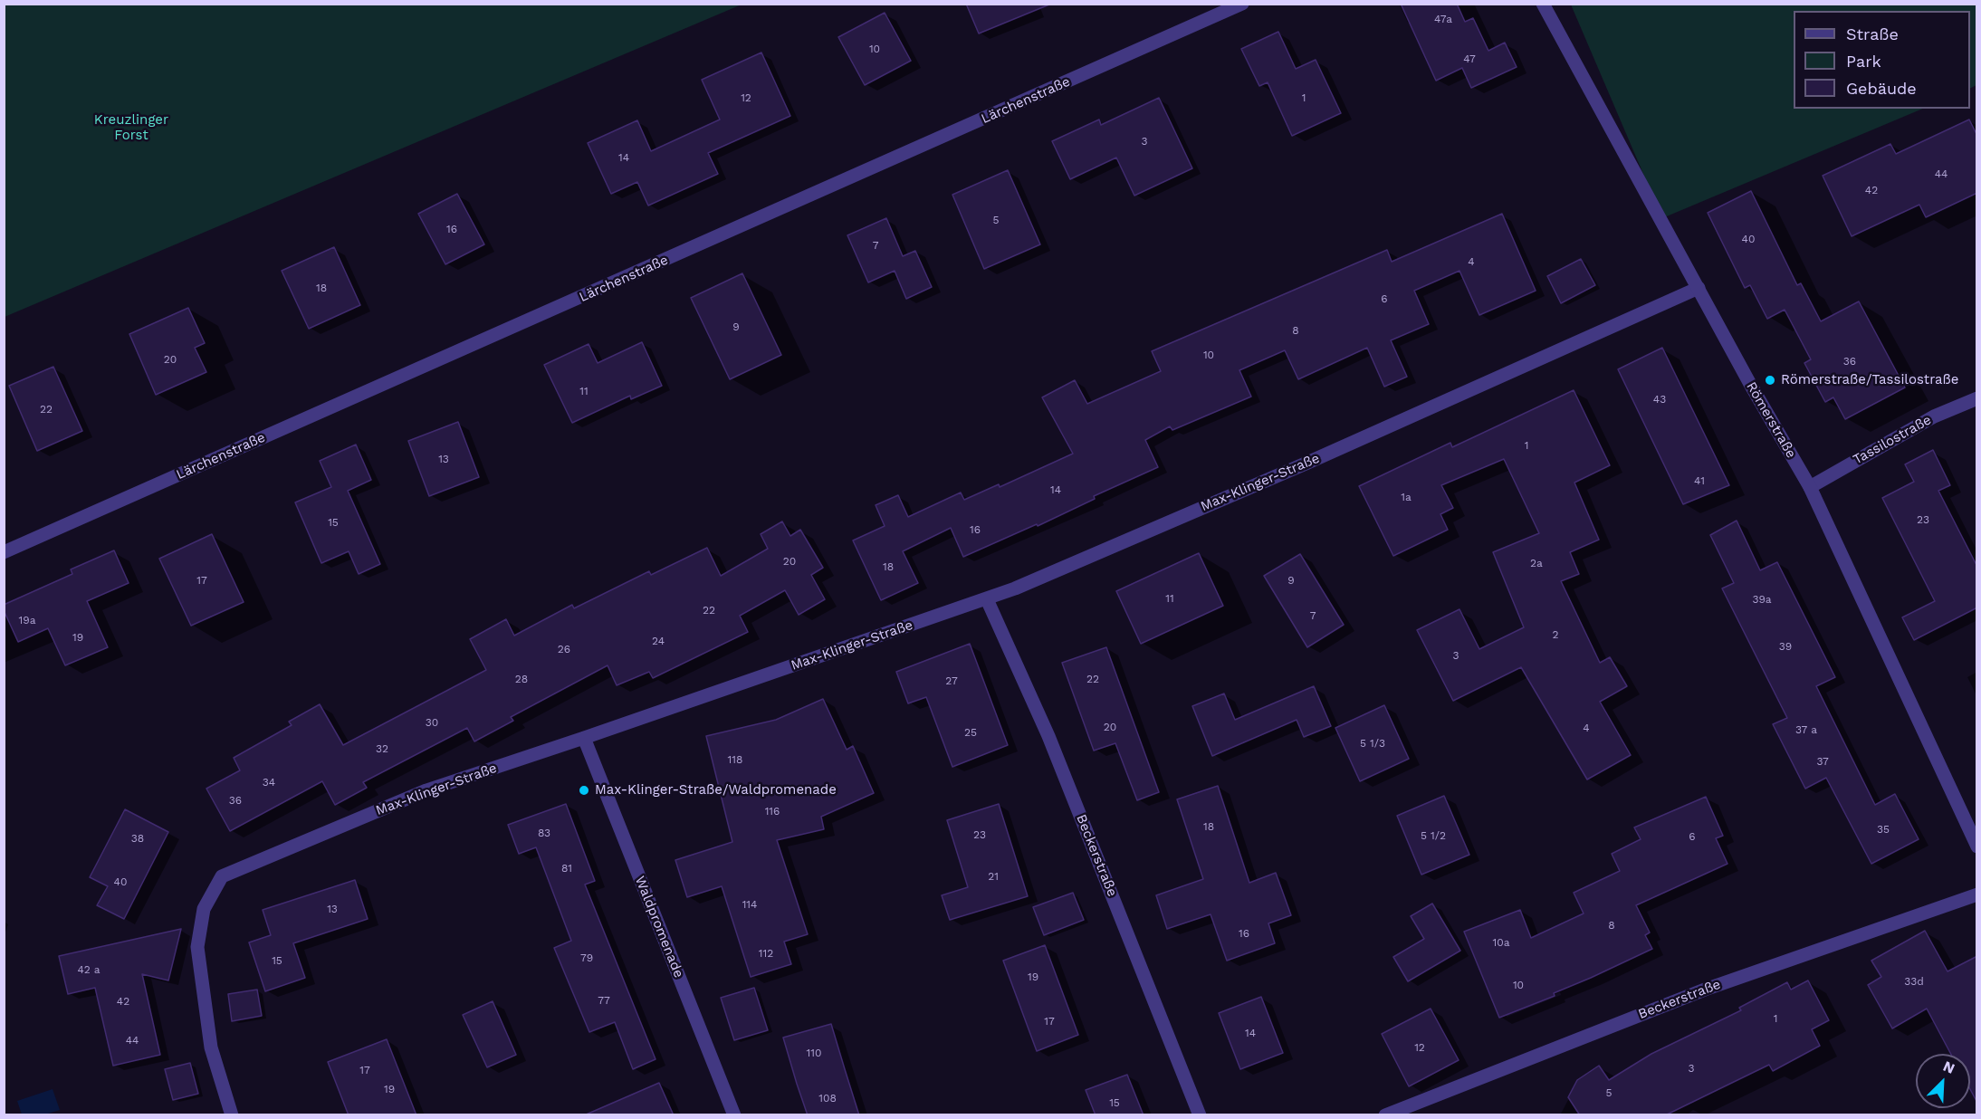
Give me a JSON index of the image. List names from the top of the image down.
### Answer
{
  "streets": {
    "street": [
      "Lärchenstraße",
      "Römerstraße",
      "Tassilostraße",
      "Max-Klinger-Straße",
      "Beckerstraße",
      "Waldpromenade"
    ]
  },
  "crossings": [
    ["Römerstraße", "Tassilostraße"],
    ["Römerstraße", "Max-Klinger-Straße"],
    ["Max-Klinger-Straße", "Beckerstraße"],
    ["Max-Klinger-Straße", "Waldpromenade"]
  ],
  "parks": ["Kreuzlinger Forst"],
  "places": ["Römerstraße/Tassilostraße", "Max-Klinger-Straße/Waldpromenade"],
  "house_numbers": [
    "47a",
    "10",
    "47",
    "12",
    "1",
    "3",
    "14",
    "44",
    "42",
    "5",
    "16",
    "40",
    "7",
    "4",
    "18",
    "6",
    "9",
    "8",
    "10",
    "20",
    "36",
    "11",
    "43",
    "22",
    "1",
    "13",
    "41",
    "14",
    "1a",
    "23",
    "15",
    "16",
    "20",
    "2a",
    "18",
    "17",
    "9",
    "11",
    "39a",
    "22",
    "7",
    "19a",
    "2",
    "19",
    "24",
    "39",
    "26",
    "3",
    "28",
    "22",
    "27",
    "30",
    "20",
    "4",
    "37 a",
    "25",
    "5 1/3",
    "32",
    "118",
    "37",
    "34",
    "36",
    "116",
    "18",
    "35",
    "83",
    "23",
    "5 1/2",
    "6",
    "38",
    "81",
    "21",
    "40",
    "114",
    "13",
    "8",
    "16",
    "10a",
    "112",
    "79",
    "15",
    "42 a",
    "19",
    "33d",
    "10",
    "77",
    "42",
    "1",
    "17",
    "14",
    "44",
    "12",
    "110",
    "3",
    "17",
    "19",
    "5",
    "108",
    "15"
  ],
  "legend": ["Straße", "Park", "Gebäude"],
  "north": "top right"
}
